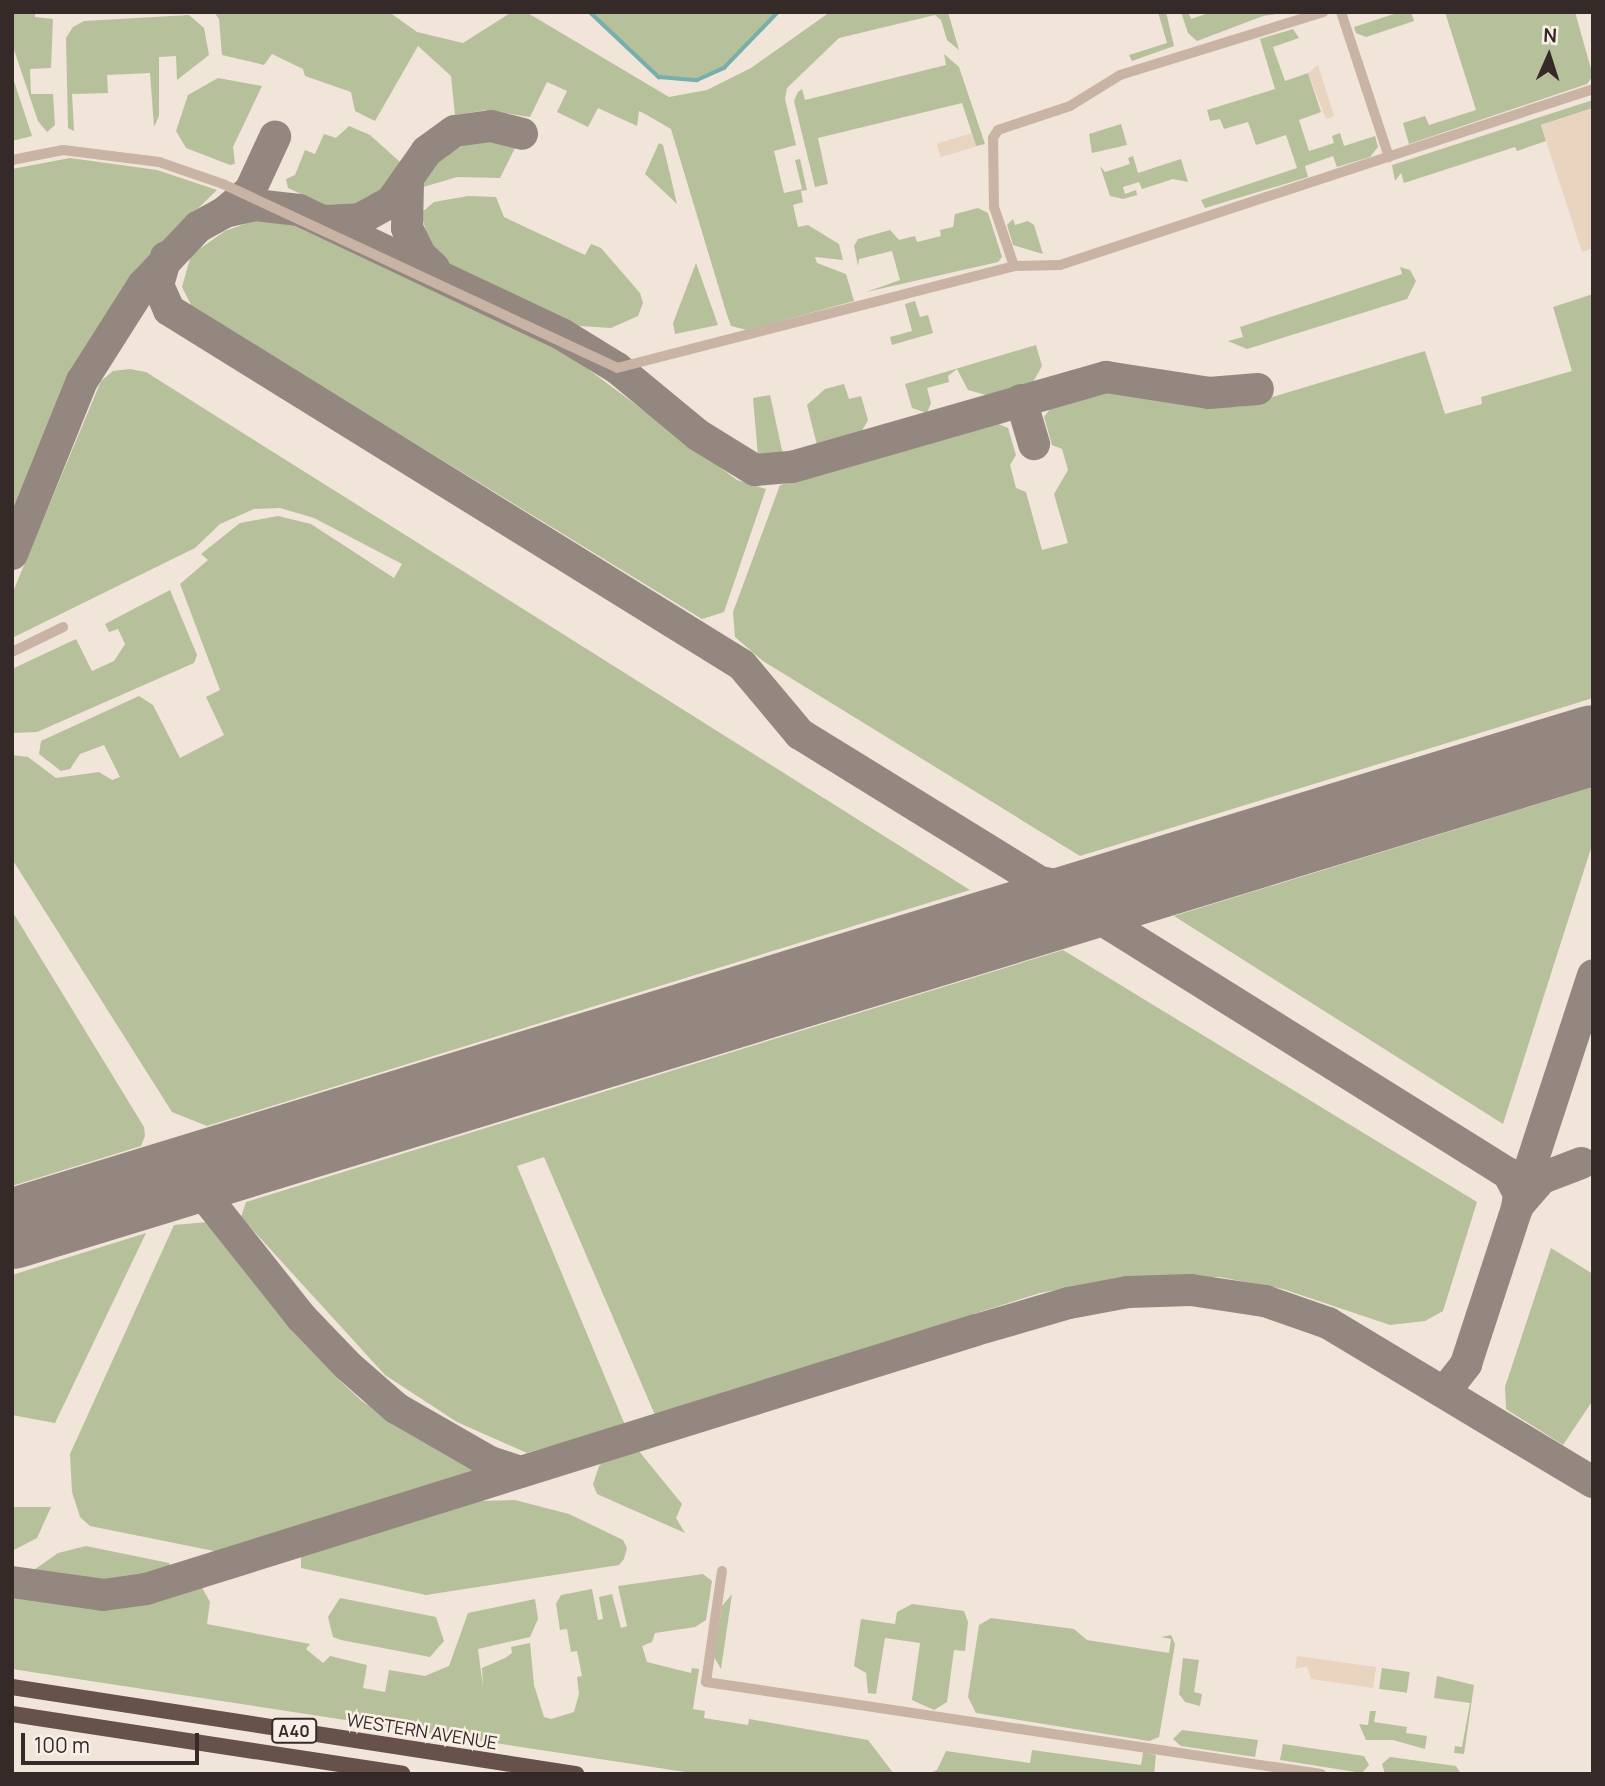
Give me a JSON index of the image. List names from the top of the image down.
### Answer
{
  "streets": {
    "highway": ["A40", "WESTERN AVENUE"]
  },
  "scale_bar": "100 m",
  "north": "top"
}
